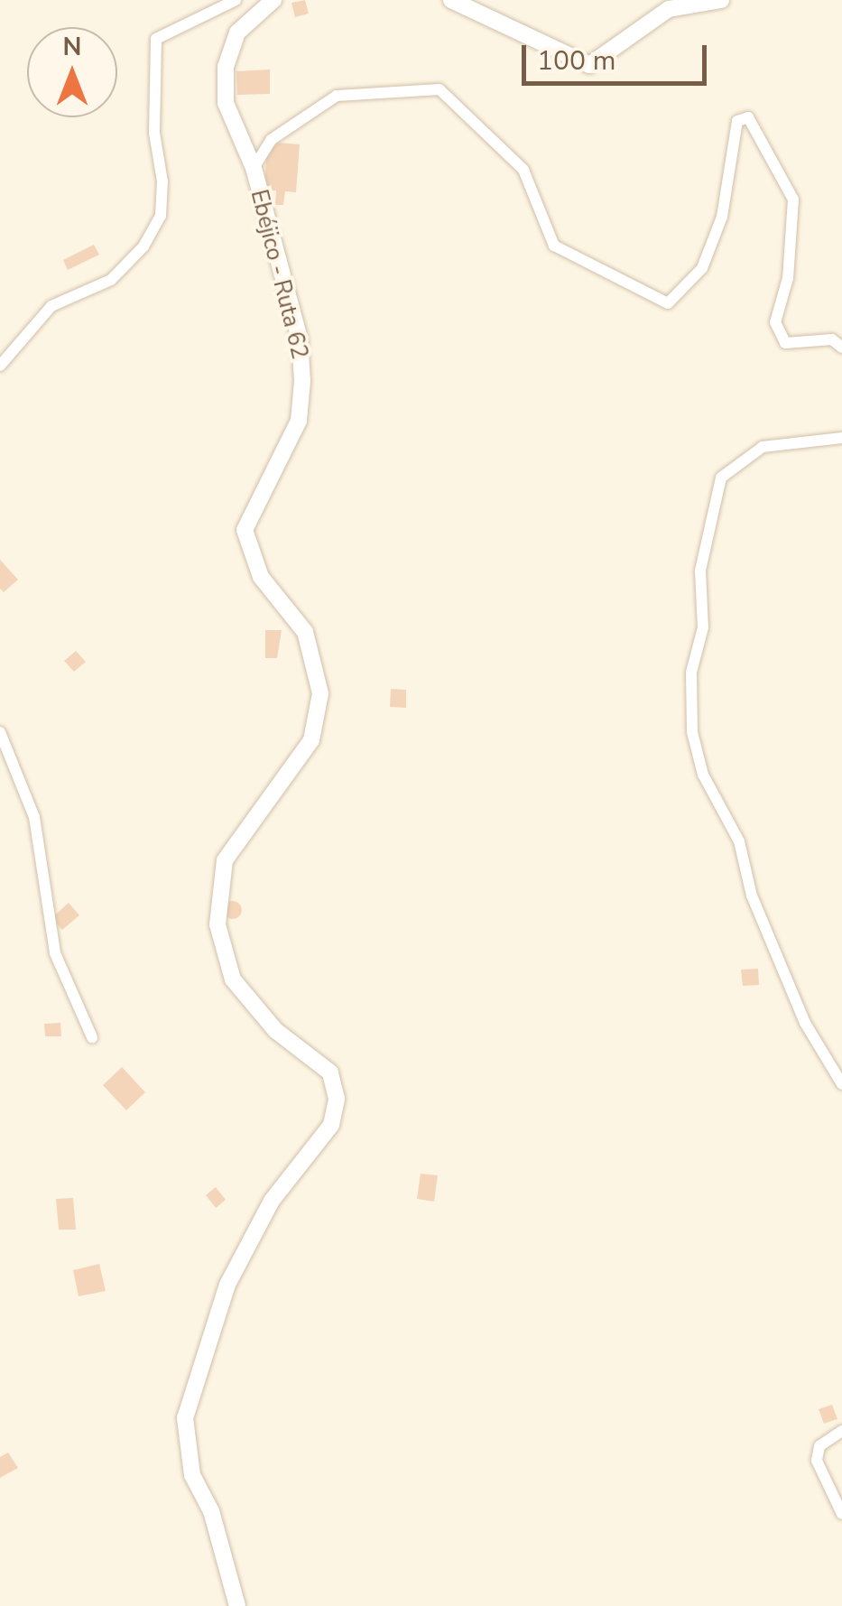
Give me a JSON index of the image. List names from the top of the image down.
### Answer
{
  "streets": {
    "street": ["Ebéjico - Ruta 62"]
  },
  "scale_bar": "100 m",
  "north": "top"
}
